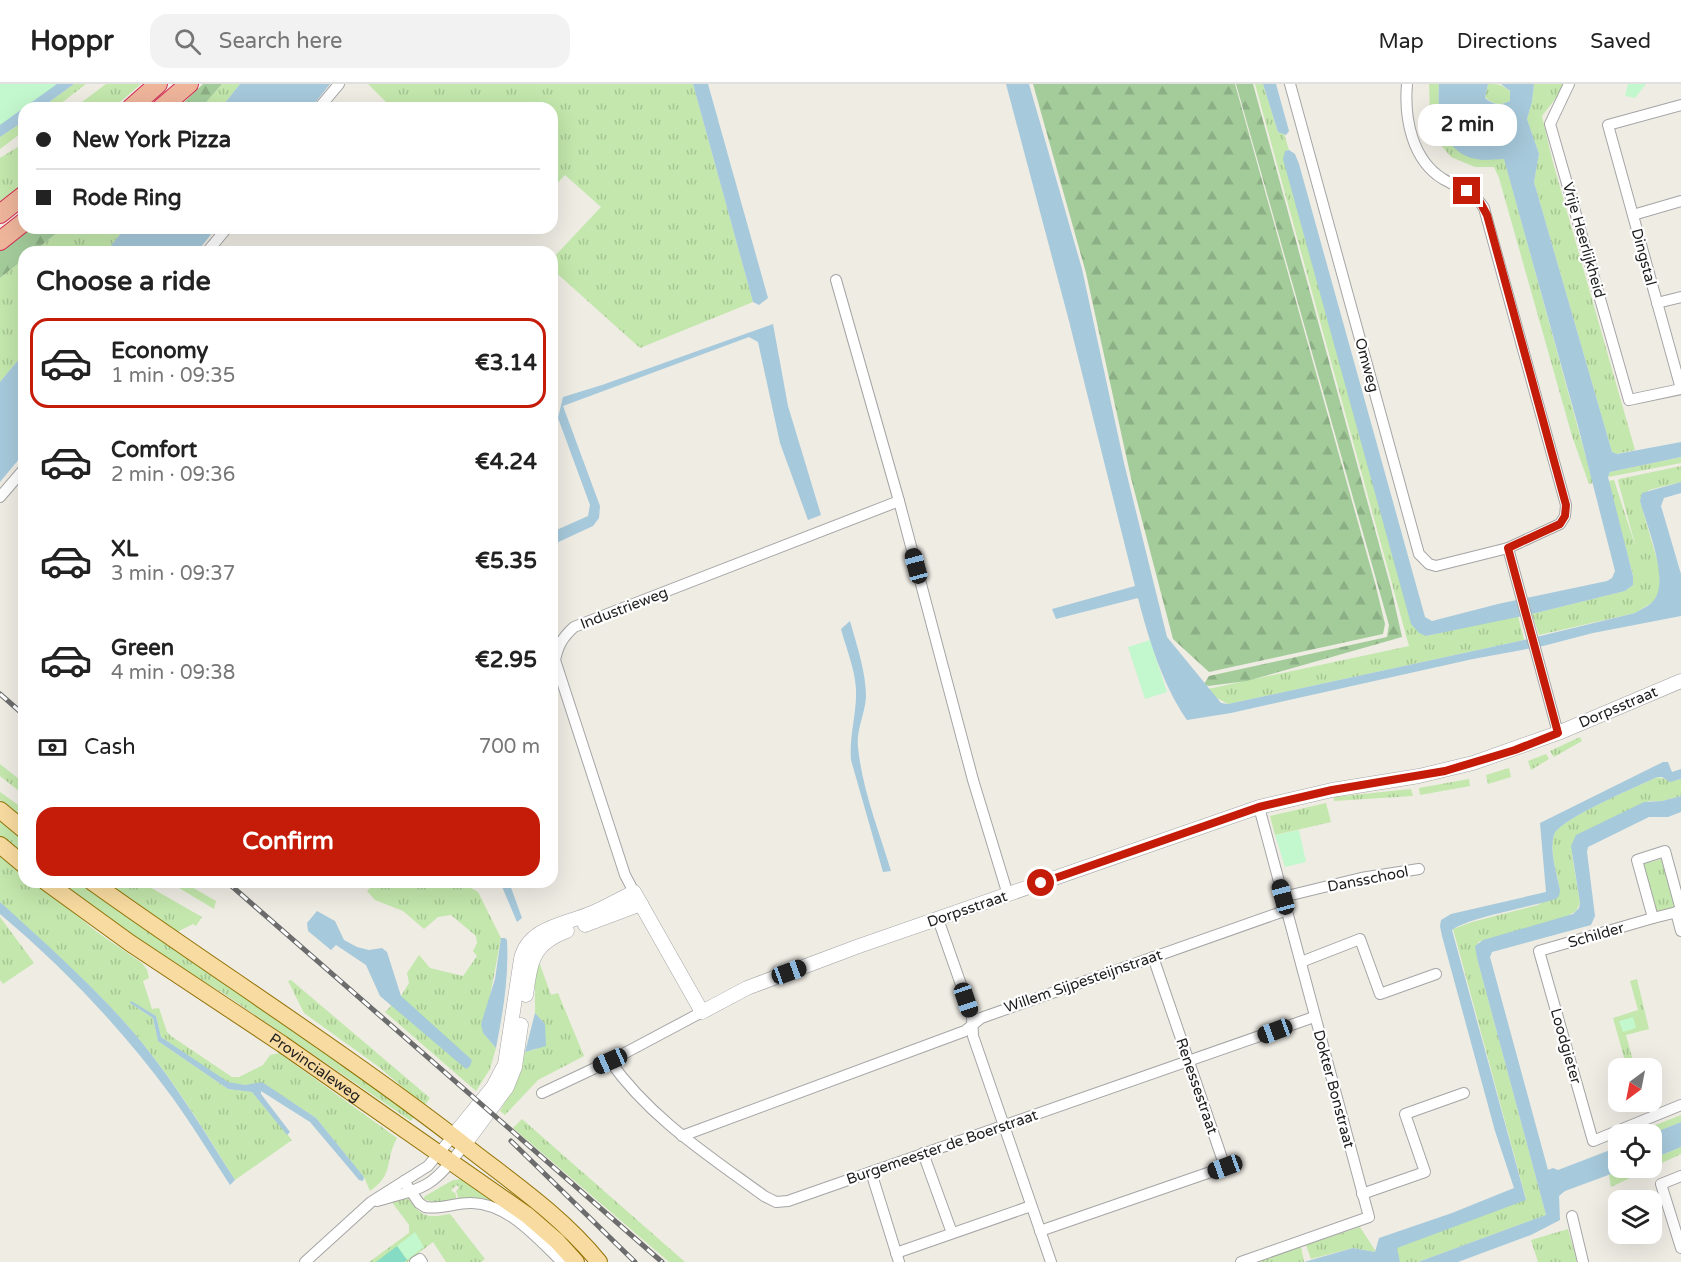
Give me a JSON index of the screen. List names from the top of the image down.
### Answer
{
  "streets": {
    "main road": ["Provincialeweg"],
    "street": [
      "Vrije Heerlijkheid",
      "Dingstal",
      "Omweg",
      "Industrieweg",
      "Dorpsstraat",
      "Dansschool",
      "Schilder",
      "Willem Sijpesteijnstraat",
      "Loodgieter",
      "Renessestraat",
      "Dokter Bonstraat",
      "Burgemeester de Boerstraat"
    ]
  },
  "crossings": [
    ["Vrije Heerlijkheid", "Dingstal"],
    ["Industrieweg", "Dorpsstraat"],
    ["Dorpsstraat", "Dokter Bonstraat"],
    ["Dorpsstraat", "Burgemeester de Boerstraat"],
    ["Dansschool", "Dokter Bonstraat"],
    ["Schilder", "Loodgieter"],
    ["Willem Sijpesteijnstraat", "Renessestraat"],
    ["Willem Sijpesteijnstraat", "Dokter Bonstraat"],
    ["Willem Sijpesteijnstraat", "Burgemeester de Boerstraat"],
    ["Renessestraat", "Burgemeester de Boerstraat"],
    ["Dokter Bonstraat", "Burgemeester de Boerstraat"]
  ],
  "north": "bottom left",
  "page": {
    "header": "Hoppr",
    "search": "Search here",
    "nav": ["Map", "Directions", "Saved"],
    "banner": ["New York Pizza", "Rode Ring"],
    "bubble": "2 min",
    "heading": "Choose a ride",
    "list": [
      {
        "name": "Economy",
        "note": "1 min · 09:35",
        "value": "€3.14"
      },
      {
        "name": "Comfort",
        "note": "2 min · 09:36",
        "value": "€4.24"
      },
      {
        "name": "XL",
        "note": "3 min · 09:37",
        "value": "€5.35"
      },
      {
        "name": "Green",
        "note": "4 min · 09:38",
        "value": "€2.95"
      }
    ],
    "pay": ["Cash", "700 m"],
    "buttons": "Confirm"
  }
}
